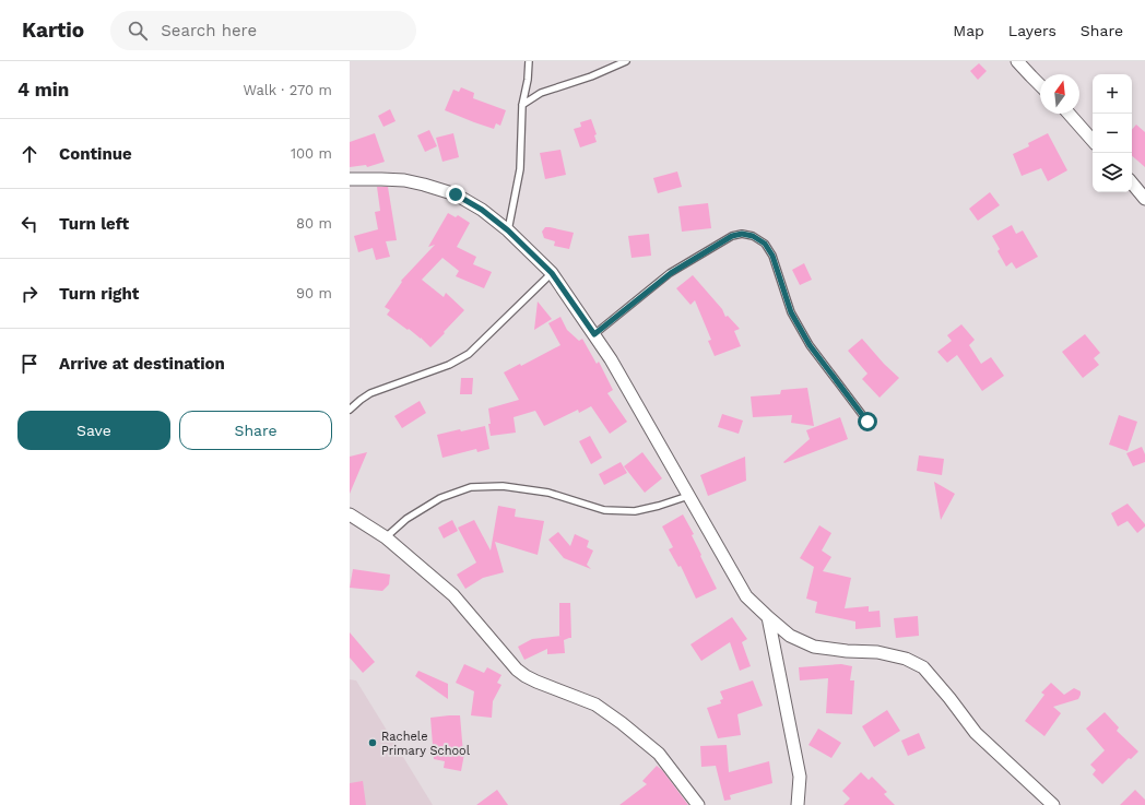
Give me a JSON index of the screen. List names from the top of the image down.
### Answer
{
  "places": ["Rachele Primary School"],
  "north": "top",
  "page": {
    "header": "Kartio",
    "search": "Search here",
    "nav": ["Map", "Layers", "Share"],
    "heading": ["4 min", "Walk · 270 m"],
    "map_buttons": ["+", "−"],
    "list": [
      ["Continue", "100 m"],
      ["Turn left", "80 m"],
      ["Turn right", "90 m"],
      "Arrive at destination"
    ],
    "buttons": ["Save", "Share"]
  }
}
